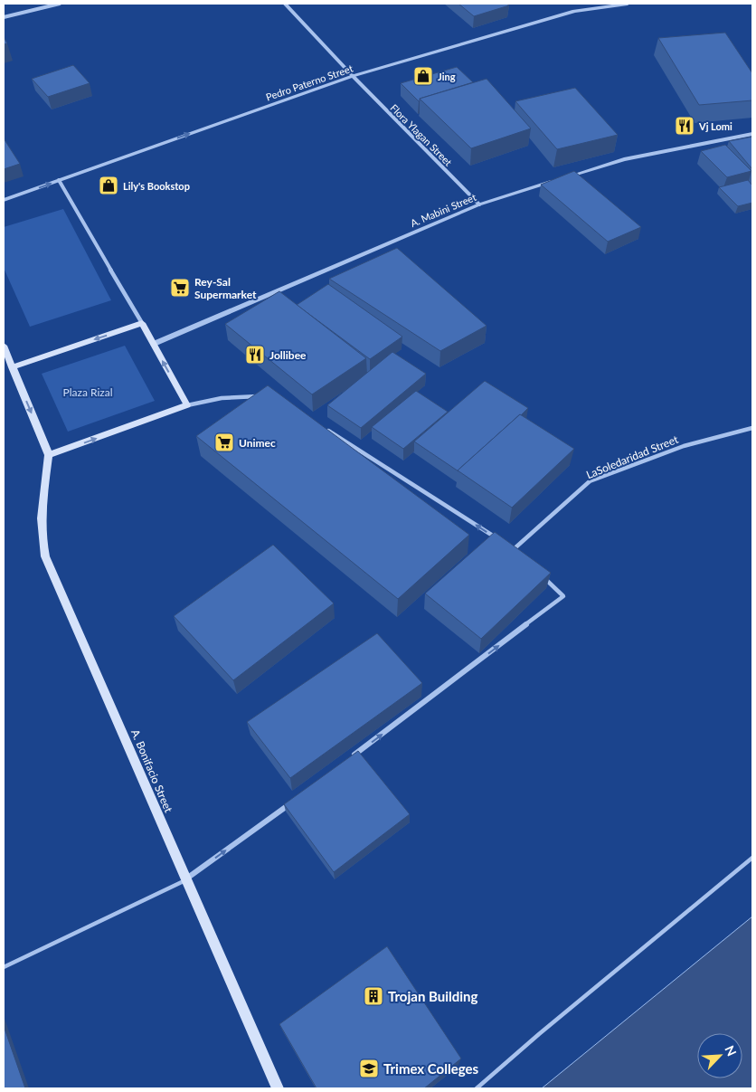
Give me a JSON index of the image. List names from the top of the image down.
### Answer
{
  "streets": {
    "main road": ["A. Bonifacio Street"],
    "street": [
      "Pedro Paterno Street",
      "Flora Ylagan Street",
      "A. Mabini Street",
      "LaSoledaridad Street"
    ]
  },
  "crossings": [
    ["Pedro Paterno Street", "Flora Ylagan Street"],
    ["Flora Ylagan Street", "A. Mabini Street"]
  ],
  "one_way": ["Pedro Paterno Street"],
  "parks": ["Plaza Rizal"],
  "places": {
    "shop": ["Jing", "Lily's Bookstop"],
    "restaurant": ["Vj Lomi", "Jollibee"],
    "supermarket": ["Rey-Sal Supermarket", "Unimec"],
    "building": ["Trojan Building"],
    "school or university": ["Trimex Colleges"]
  },
  "north": "top right"
}
